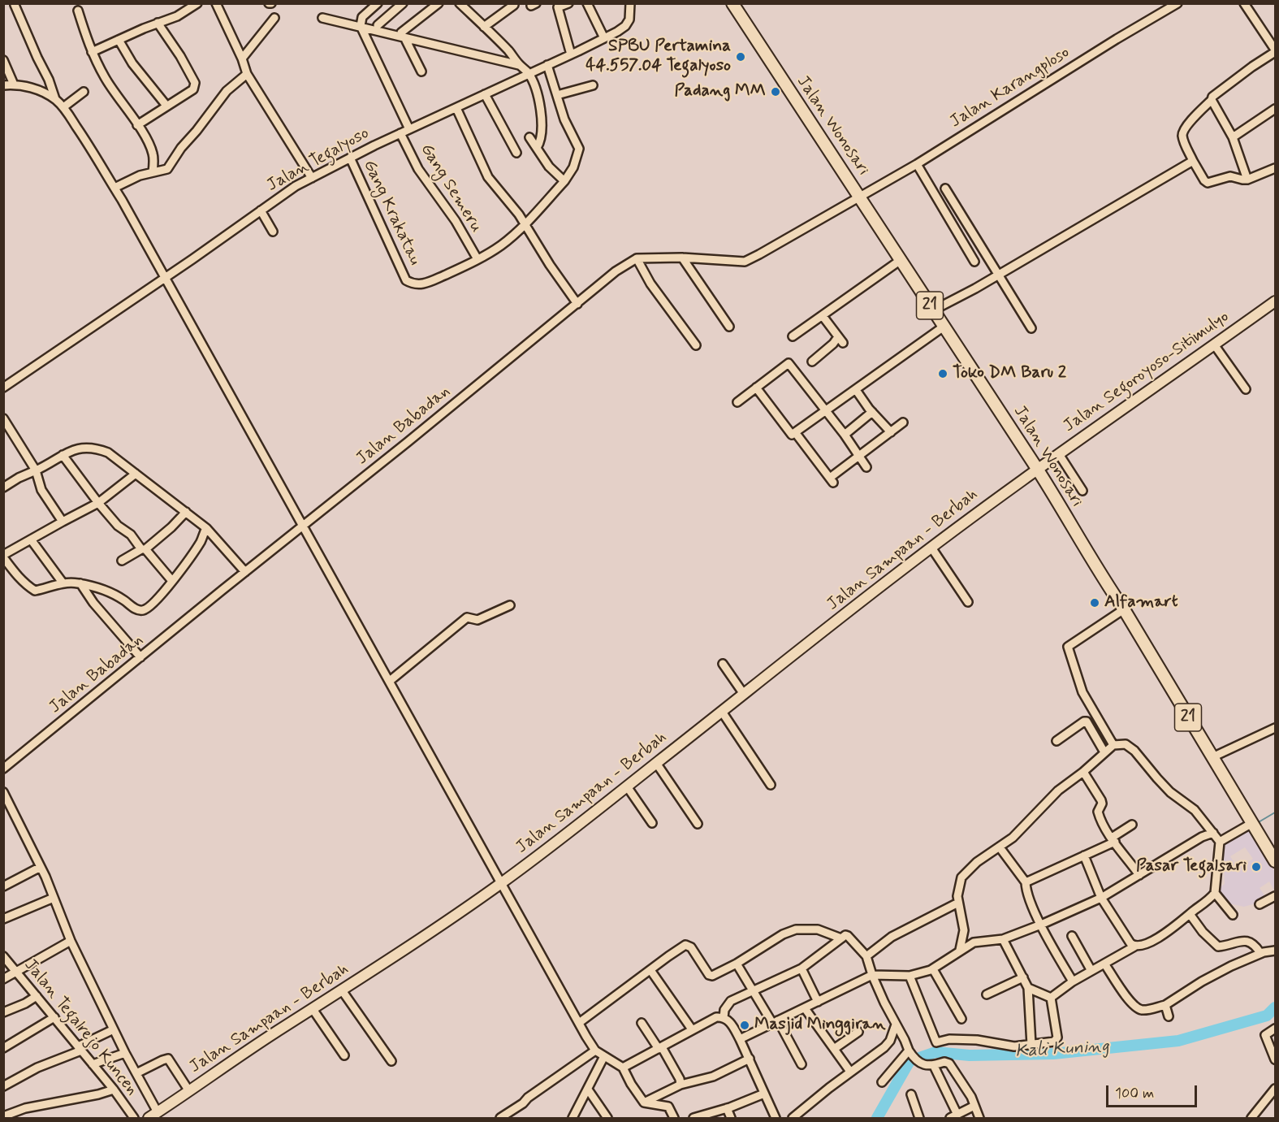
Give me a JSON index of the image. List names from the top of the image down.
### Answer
{
  "streets": {
    "highway": ["Jalan Wonosari", "21"],
    "main road": ["Jalan Segoroyoso-Sitimulyo", "Jalan Sampaan - Berbah"],
    "street": [
      "Jalan Karangploso",
      "Jalan Tegalyoso",
      "Gang Semeru",
      "Gang Krakatau",
      "Jalan Babadan",
      "Jalan Tegalrejo Kuncen"
    ]
  },
  "crossings": [
    ["Jalan Karangploso", "Jalan Wonosari"],
    ["Jalan Wonosari", "Jalan Segoroyoso-Sitimulyo"],
    ["Jalan Wonosari", "Jalan Sampaan - Berbah"],
    ["Jalan Tegalyoso", "Gang Semeru"],
    ["Jalan Tegalyoso", "Gang Krakatau"],
    ["Gang Semeru", "Gang Krakatau"],
    ["Jalan Segoroyoso-Sitimulyo", "Jalan Sampaan - Berbah"]
  ],
  "water": ["Kali Kuning"],
  "places": [
    "SPBU Pertamina 44.557.04 Tegalyoso",
    "Padang MM",
    "Toko DM Baru 2",
    "Alfamart",
    "Pasar Tegalsari",
    "Masjid Minggiran"
  ],
  "scale_bar": "100 m"
}
